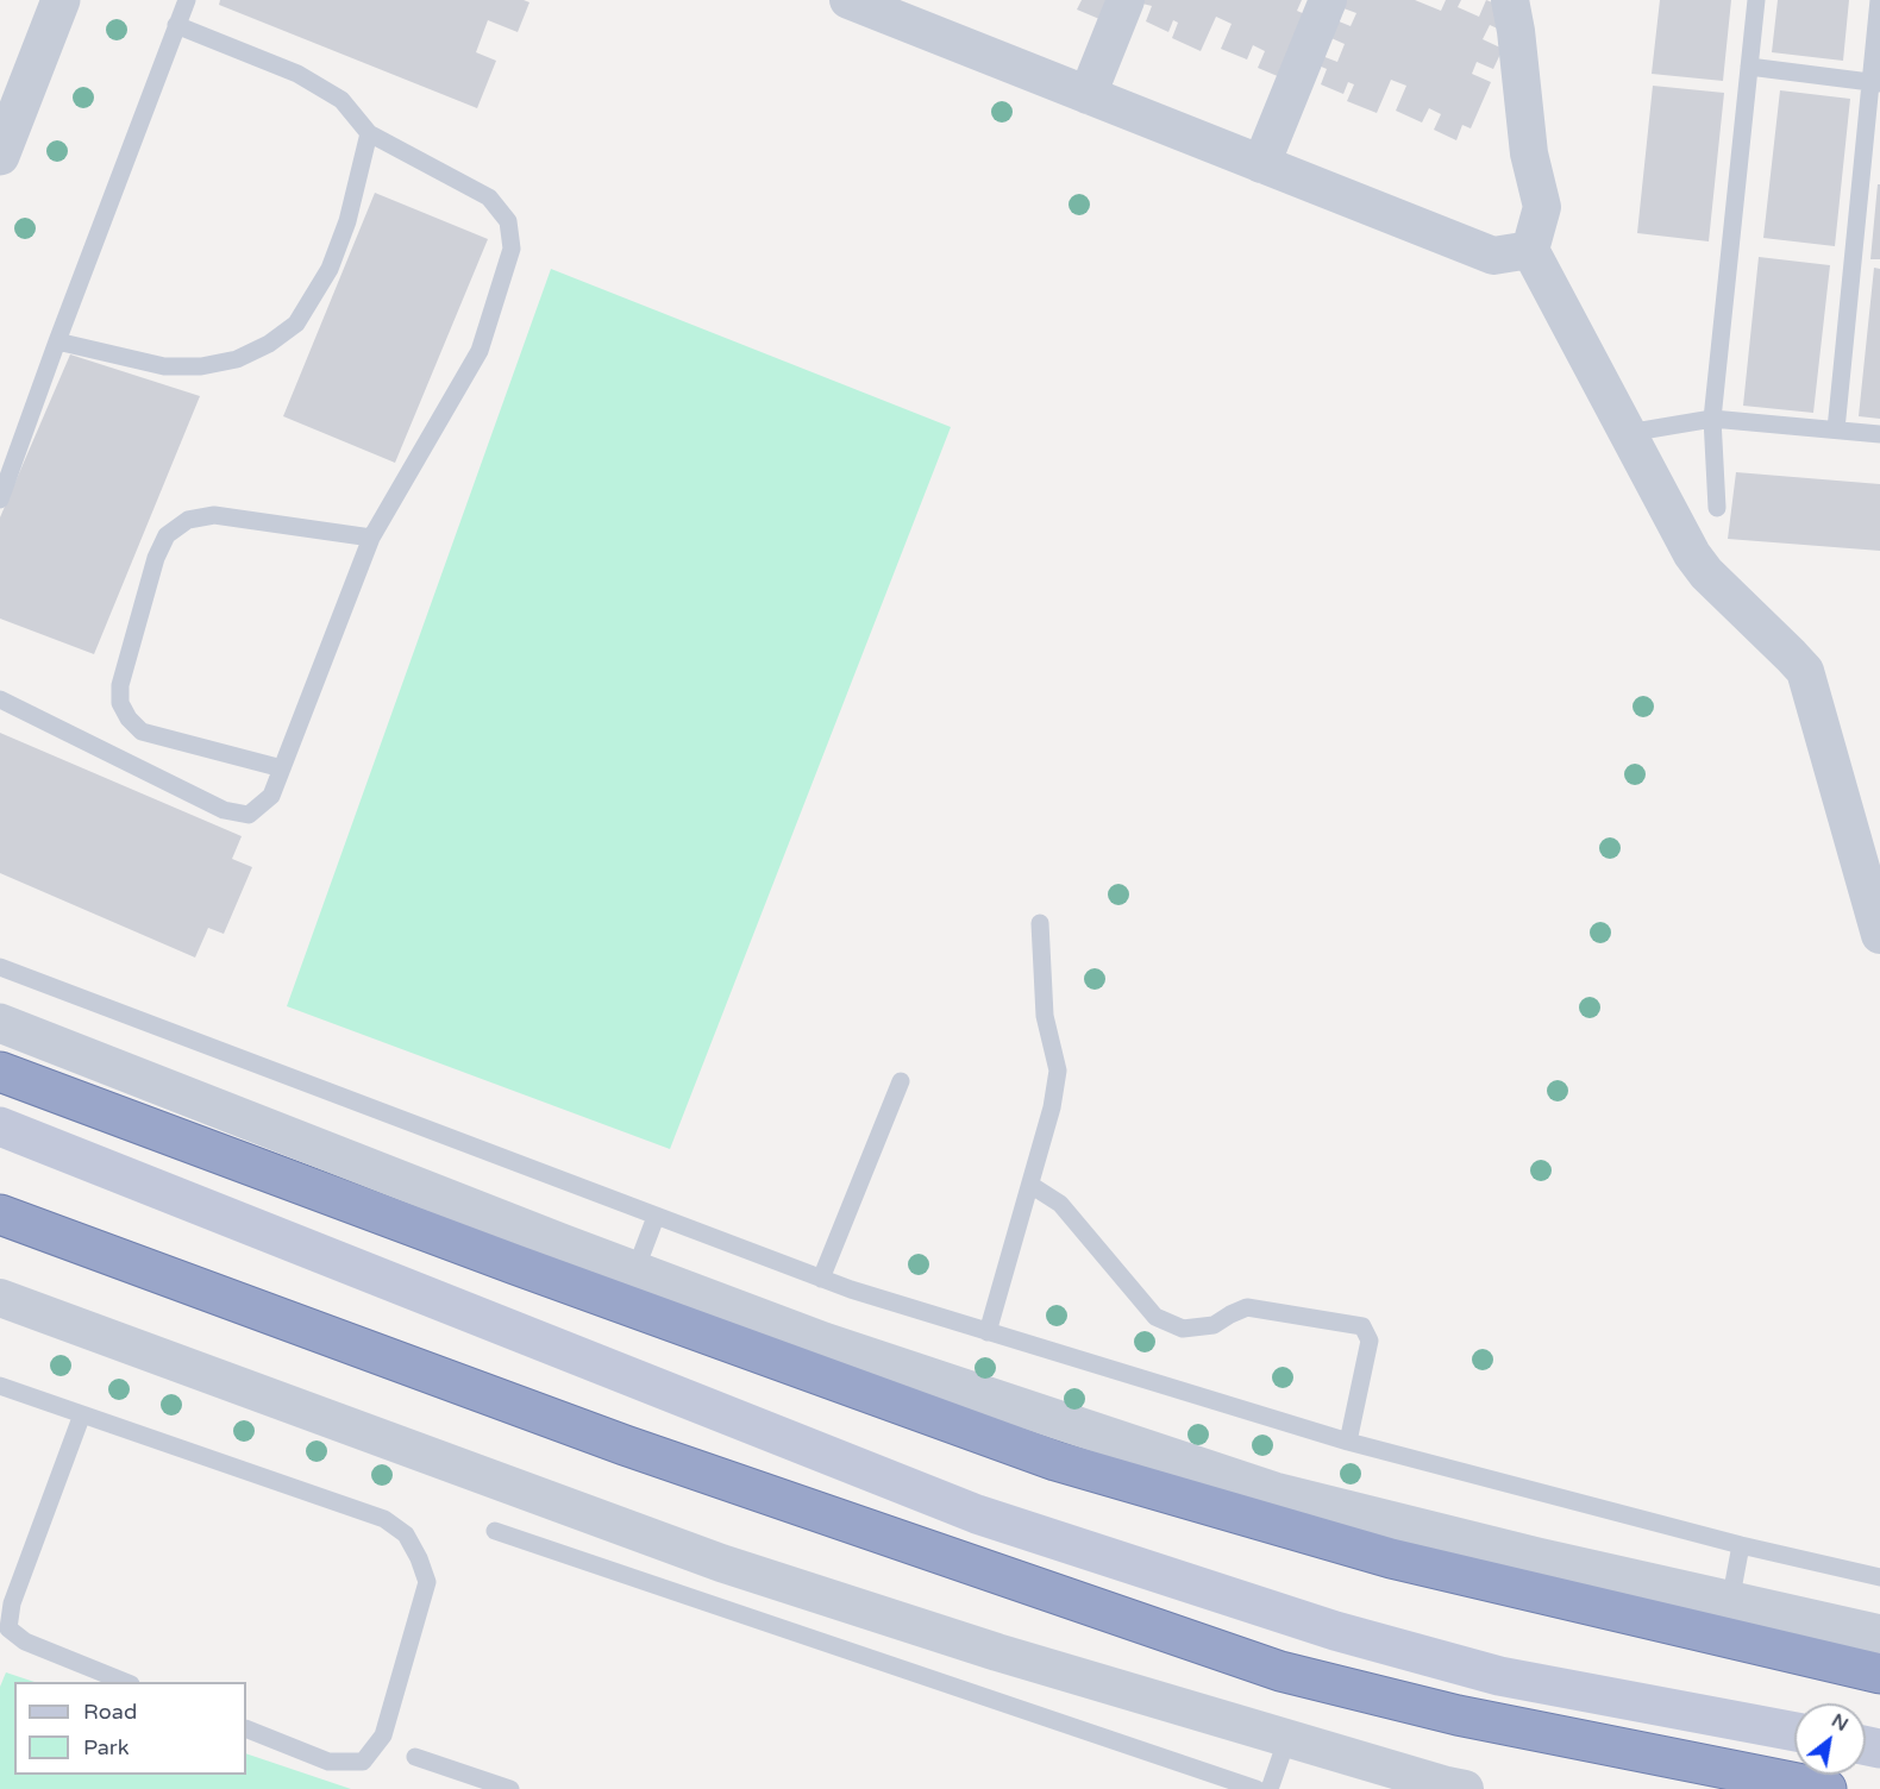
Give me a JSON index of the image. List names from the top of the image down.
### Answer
{
  "legend": ["Road", "Park"],
  "north": "top right"
}
